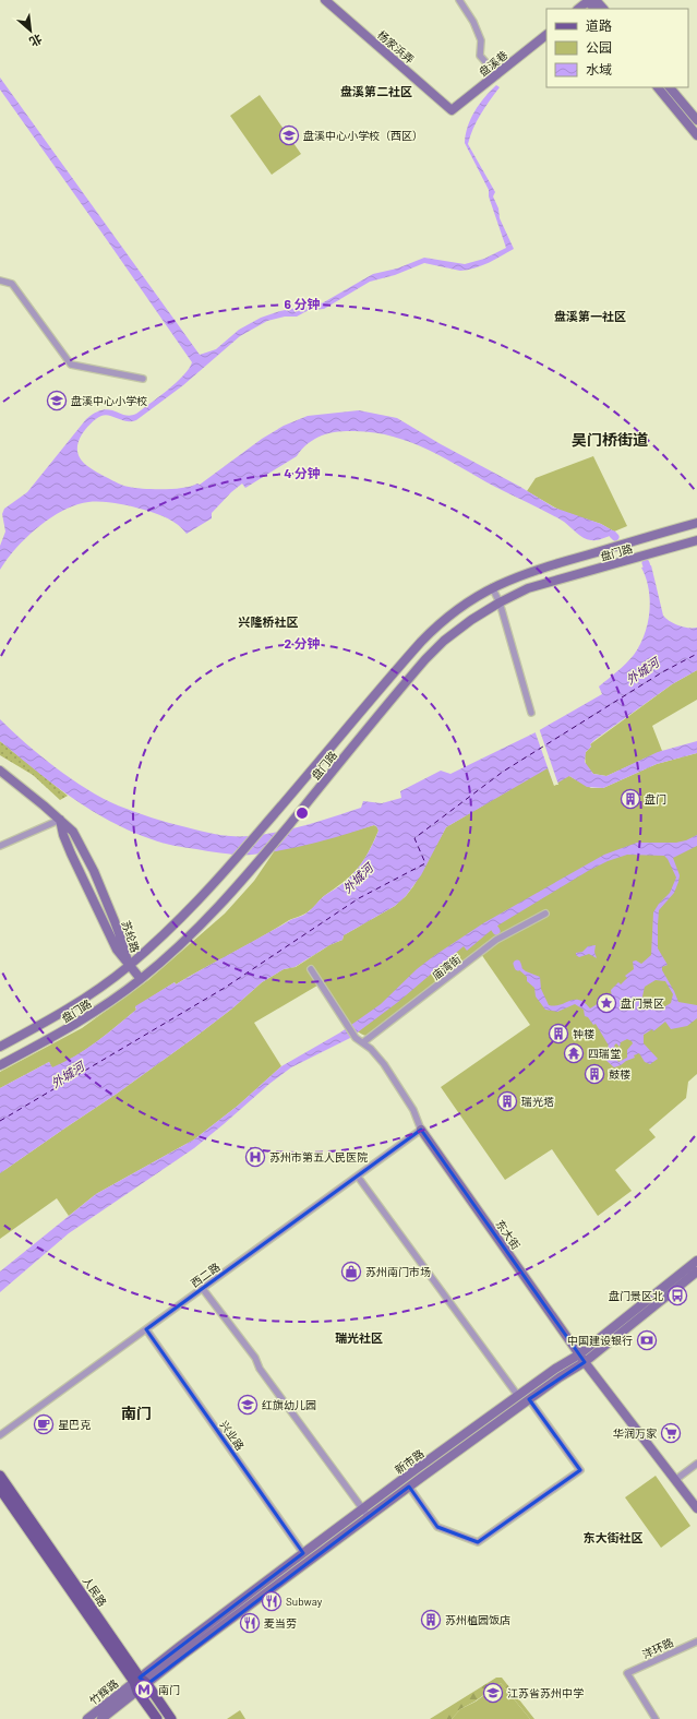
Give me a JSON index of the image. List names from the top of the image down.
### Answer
{
  "streets": {
    "main road": [
      "杨家浜弄",
      "盘溪巷",
      "盘门路",
      "苏纶路",
      "东大街",
      "新市路",
      "人民路",
      "竹辉路"
    ],
    "street": [
      "庙湾街",
      "西二路",
      "兴业路",
      "洋环路"
    ]
  },
  "crossings": [
    ["杨家浜弄", "盘溪巷"],
    ["盘门路", "苏纶路"],
    ["庙湾街", "东大街"],
    ["东大街", "西二路"],
    ["东大街", "新市路"],
    ["西二路", "兴业路"],
    ["兴业路", "新市路"],
    ["新市路", "人民路"],
    ["新市路", "竹辉路"],
    ["人民路", "竹辉路"]
  ],
  "districts": [
    "盘溪第二社区",
    "盘溪第一社区",
    "吴门桥街道",
    "兴隆桥社区",
    "瑞光社区",
    "南门",
    "东大街社区"
  ],
  "water": ["外城河"],
  "places": {
    "school or university": [
      "盘溪中心小学校（西区）",
      "盘溪中心小学校",
      "红旗幼儿园",
      "江苏省苏州中学"
    ],
    "building": [
      "盘门",
      "钟楼",
      "鼓楼",
      "瑞光塔",
      "苏州植园饭店"
    ],
    "place": ["盘门景区"],
    "temple": ["四瑞堂"],
    "hospital": ["苏州市第五人民医院"],
    "shop": ["苏州南门市场"],
    "bus stop": ["盘门景区北"],
    "bank": ["中国建设银行"],
    "cafe": ["星巴克"],
    "supermarket": ["华润万家"],
    "restaurant": ["Subway", "麦当劳"],
    "metro station": ["南门"]
  },
  "legend": ["道路", "公园", "水域"],
  "north": "bottom right",
  "rings": ["6 分钟", "4 分钟", "2 分钟"]
}
